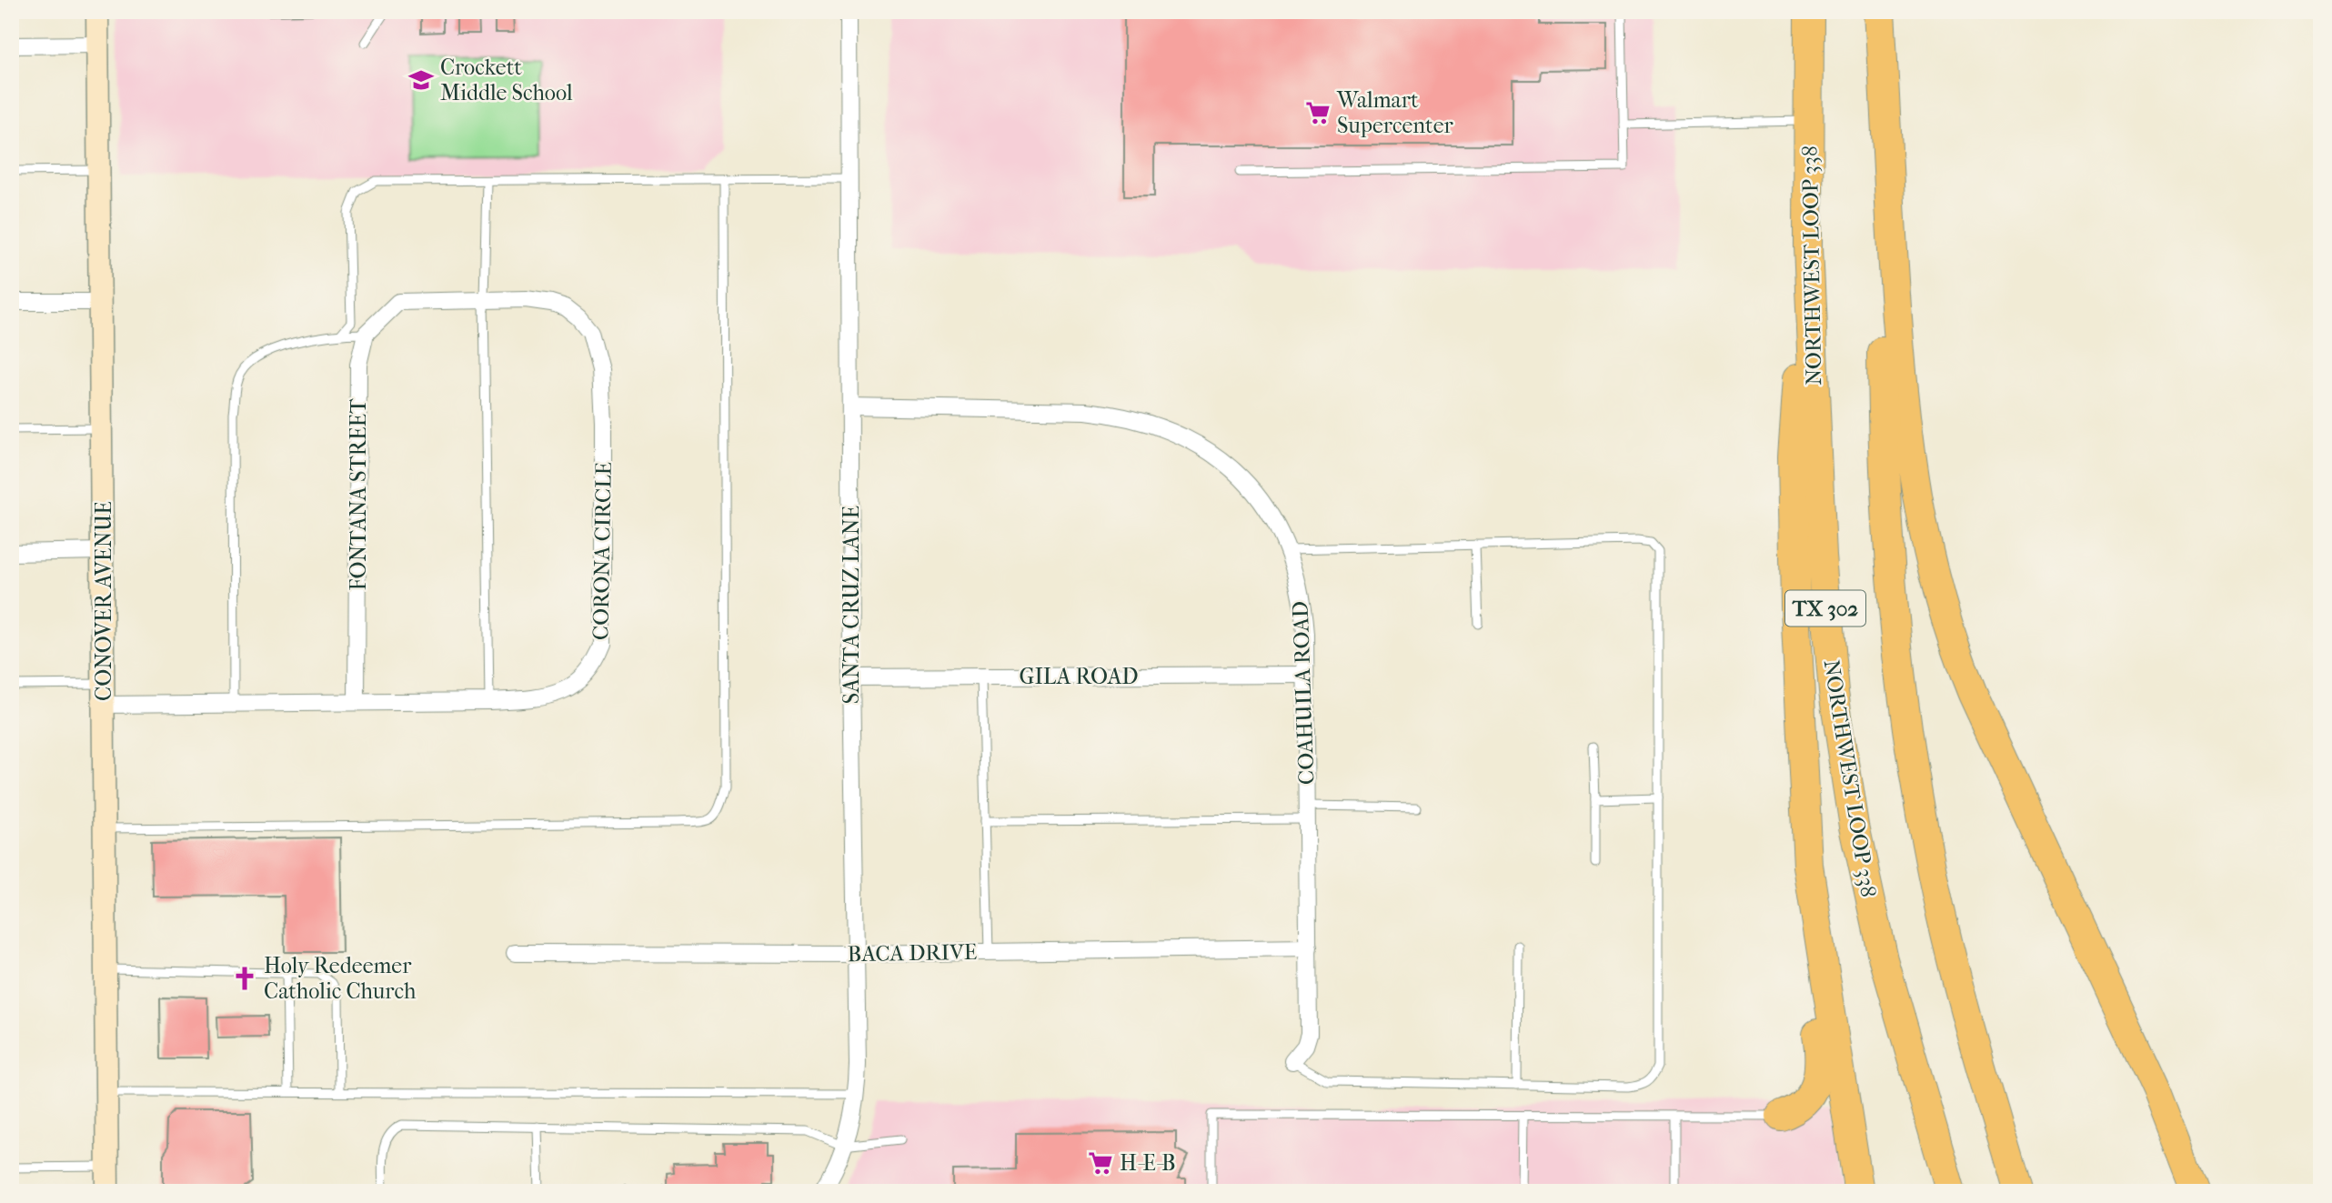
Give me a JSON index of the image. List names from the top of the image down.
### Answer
{
  "streets": {
    "highway": ["NORTHWEST LOOP 338", "TX 302"],
    "street": [
      "FONTANA STREET",
      "CORONA CIRCLE",
      "CONOVER AVENUE",
      "SANTA CRUZ LANE",
      "GILA ROAD",
      "COAHUILA ROAD",
      "BACA DRIVE"
    ]
  },
  "crossings": [
    ["FONTANA STREET", "CORONA CIRCLE"],
    ["CORONA CIRCLE", "CONOVER AVENUE"],
    ["SANTA CRUZ LANE", "GILA ROAD"],
    ["SANTA CRUZ LANE", "COAHUILA ROAD"],
    ["SANTA CRUZ LANE", "BACA DRIVE"],
    ["GILA ROAD", "COAHUILA ROAD"],
    ["COAHUILA ROAD", "BACA DRIVE"]
  ],
  "places": {
    "school or university": ["Crockett Middle School"],
    "supermarket": ["Walmart Supercenter", "H-E-B"],
    "church": ["Holy Redeemer Catholic Church"]
  }
}
